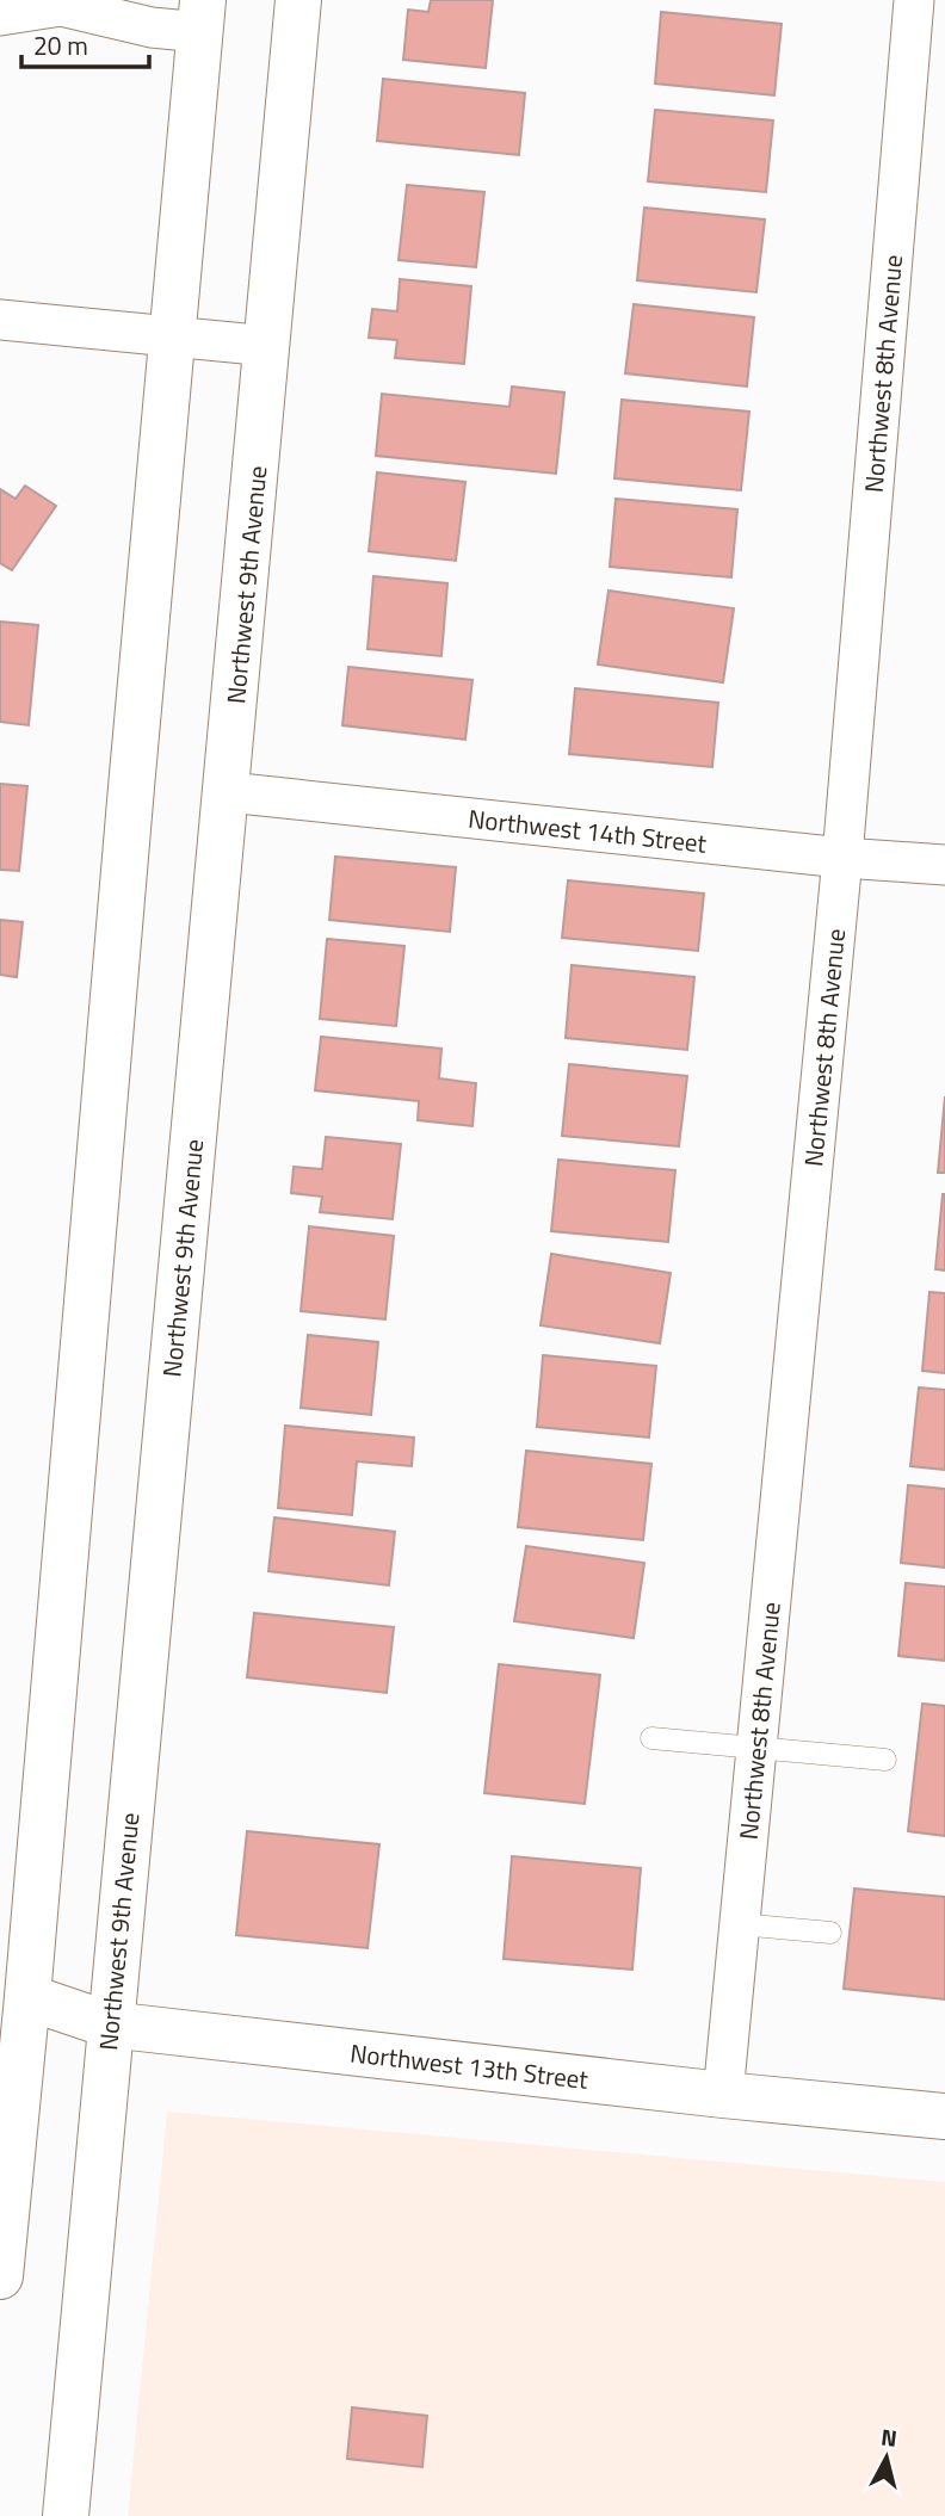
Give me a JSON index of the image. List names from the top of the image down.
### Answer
{
  "streets": {
    "main road": ["Northwest 9th Avenue", "Northwest 13th Street"],
    "street": ["Northwest 8th Avenue", "Northwest 14th Street"]
  },
  "crossings": [
    ["Northwest 8th Avenue", "Northwest 14th Street"],
    ["Northwest 8th Avenue", "Northwest 13th Street"],
    ["Northwest 9th Avenue", "Northwest 14th Street"],
    ["Northwest 9th Avenue", "Northwest 13th Street"]
  ],
  "scale_bar": "20 m",
  "north": "top"
}
